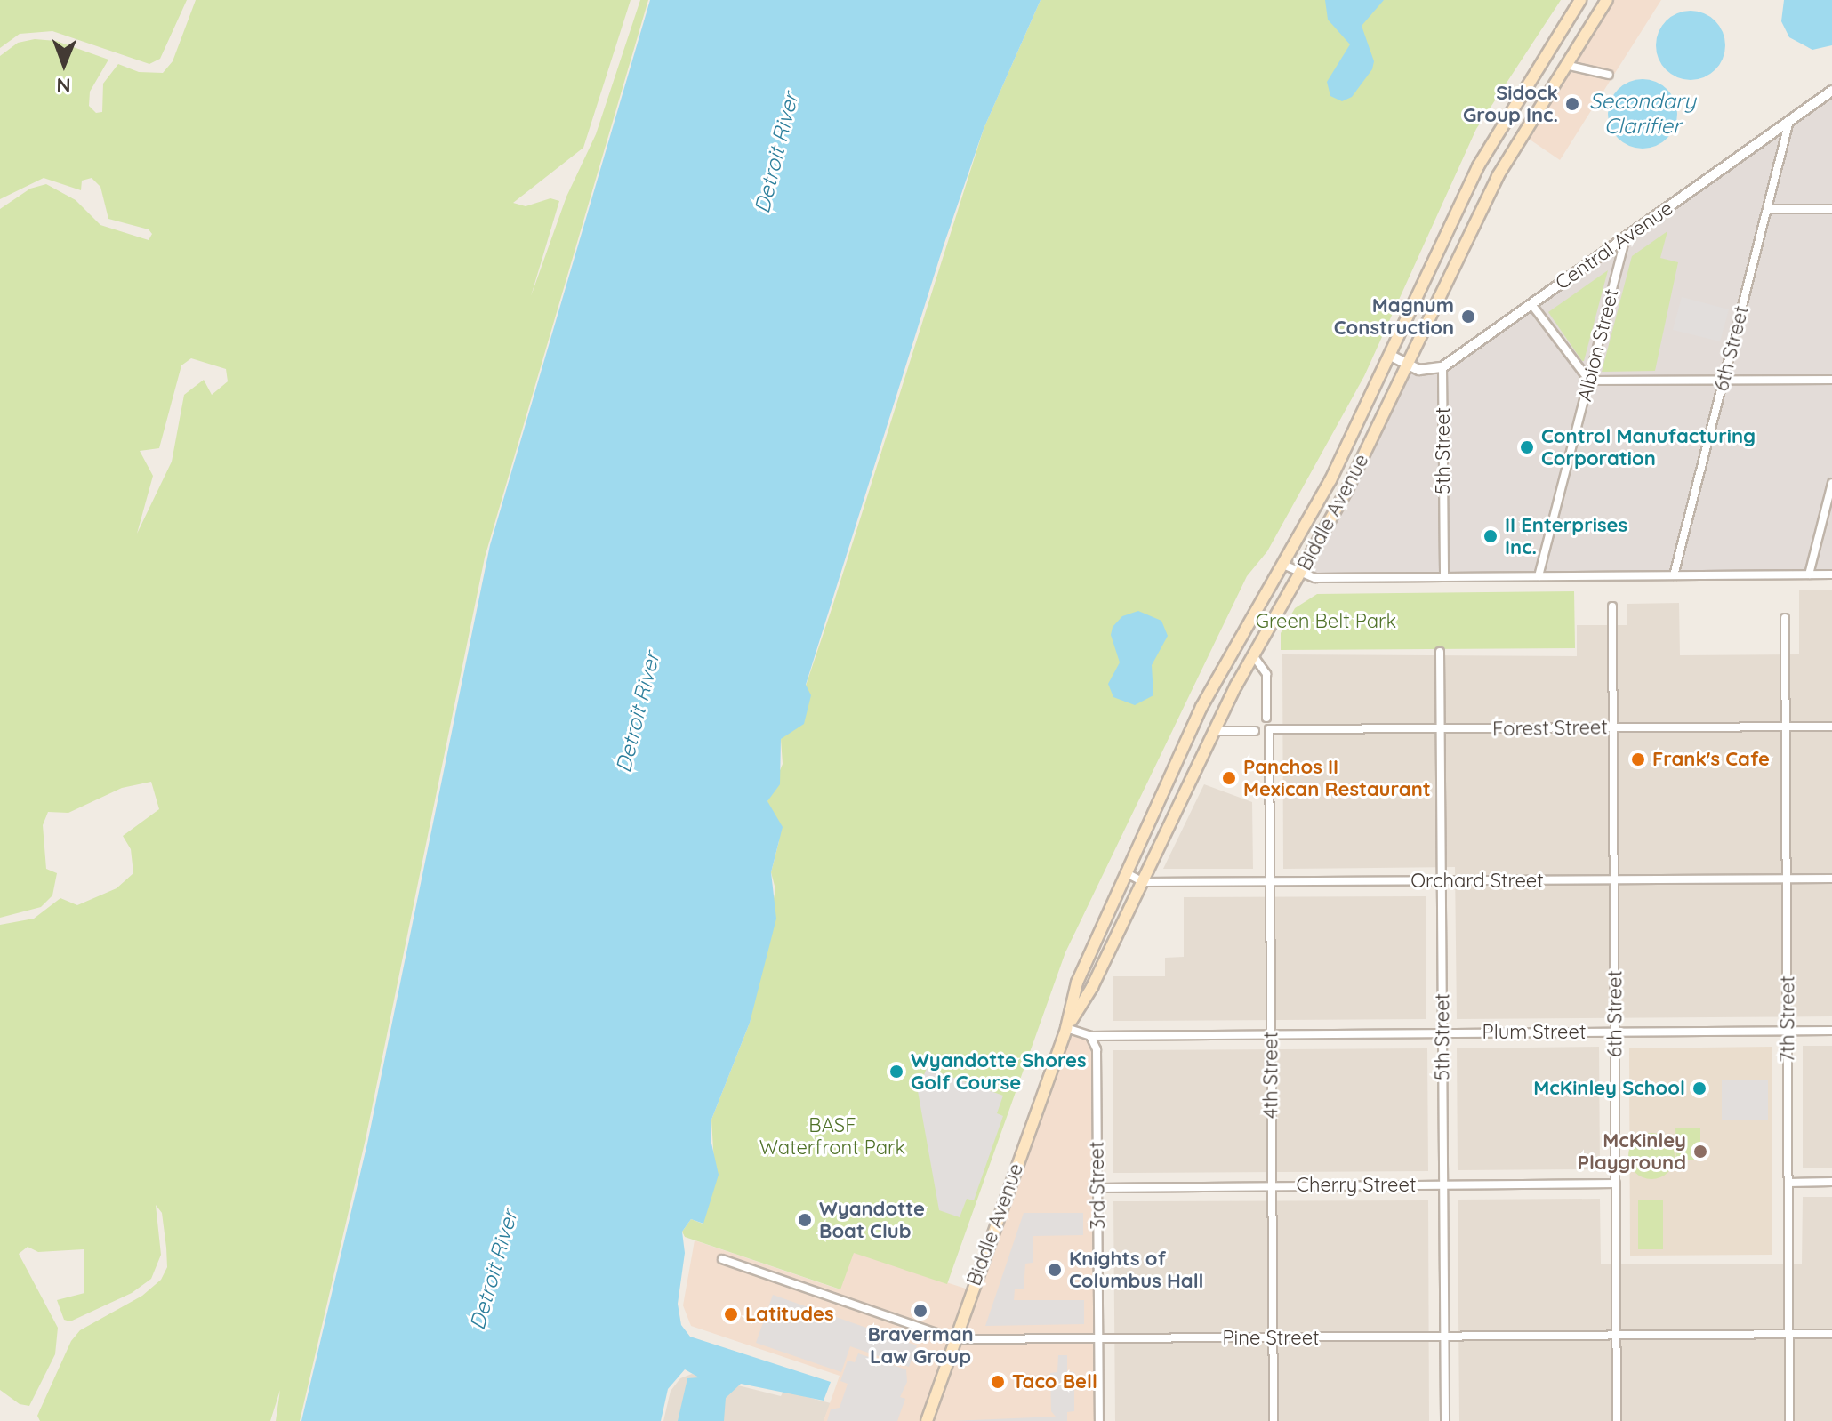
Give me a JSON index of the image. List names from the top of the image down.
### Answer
{
  "streets": {
    "main road": ["Biddle Avenue"],
    "street": [
      "Central Avenue",
      "Albion Street",
      "6th Street",
      "5th Street",
      "Forest Street",
      "Orchard Street",
      "7th Street",
      "Plum Street",
      "4th Street",
      "3rd Street",
      "Cherry Street",
      "Pine Street"
    ]
  },
  "crossings": [
    ["Central Avenue", "Albion Street"],
    ["Central Avenue", "6th Street"],
    ["Central Avenue", "5th Street"],
    ["6th Street", "Forest Street"],
    ["6th Street", "Orchard Street"],
    ["6th Street", "Plum Street"],
    ["6th Street", "Cherry Street"],
    ["6th Street", "Pine Street"],
    ["5th Street", "Forest Street"],
    ["5th Street", "Orchard Street"],
    ["5th Street", "Plum Street"],
    ["5th Street", "Cherry Street"],
    ["5th Street", "Pine Street"],
    ["Biddle Avenue", "Orchard Street"],
    ["Biddle Avenue", "Plum Street"],
    ["Biddle Avenue", "Pine Street"],
    ["Forest Street", "7th Street"],
    ["Forest Street", "4th Street"],
    ["Orchard Street", "7th Street"],
    ["Orchard Street", "4th Street"],
    ["7th Street", "Plum Street"],
    ["7th Street", "Pine Street"],
    ["Plum Street", "4th Street"],
    ["Plum Street", "3rd Street"],
    ["4th Street", "Cherry Street"],
    ["4th Street", "Pine Street"],
    ["3rd Street", "Cherry Street"],
    ["3rd Street", "Pine Street"]
  ],
  "water": ["Secondary Clarifier", "Detroit River"],
  "parks": ["Green Belt Park", "BASF Waterfront Park"],
  "places": [
    "Sidock Group Inc.",
    "Magnum Construction",
    "Control Manufacturing Corporation",
    "II Enterprises Inc.",
    "Frank's Cafe",
    "Panchos II Mexican Restaurant",
    "Wyandotte Shores Golf Course",
    "McKinley School",
    "McKinley Playground",
    "Wyandotte Boat Club",
    "Knights of Columbus Hall",
    "Braverman Law Group",
    "Latitudes",
    "Taco Bell"
  ],
  "north": "bottom"
}
